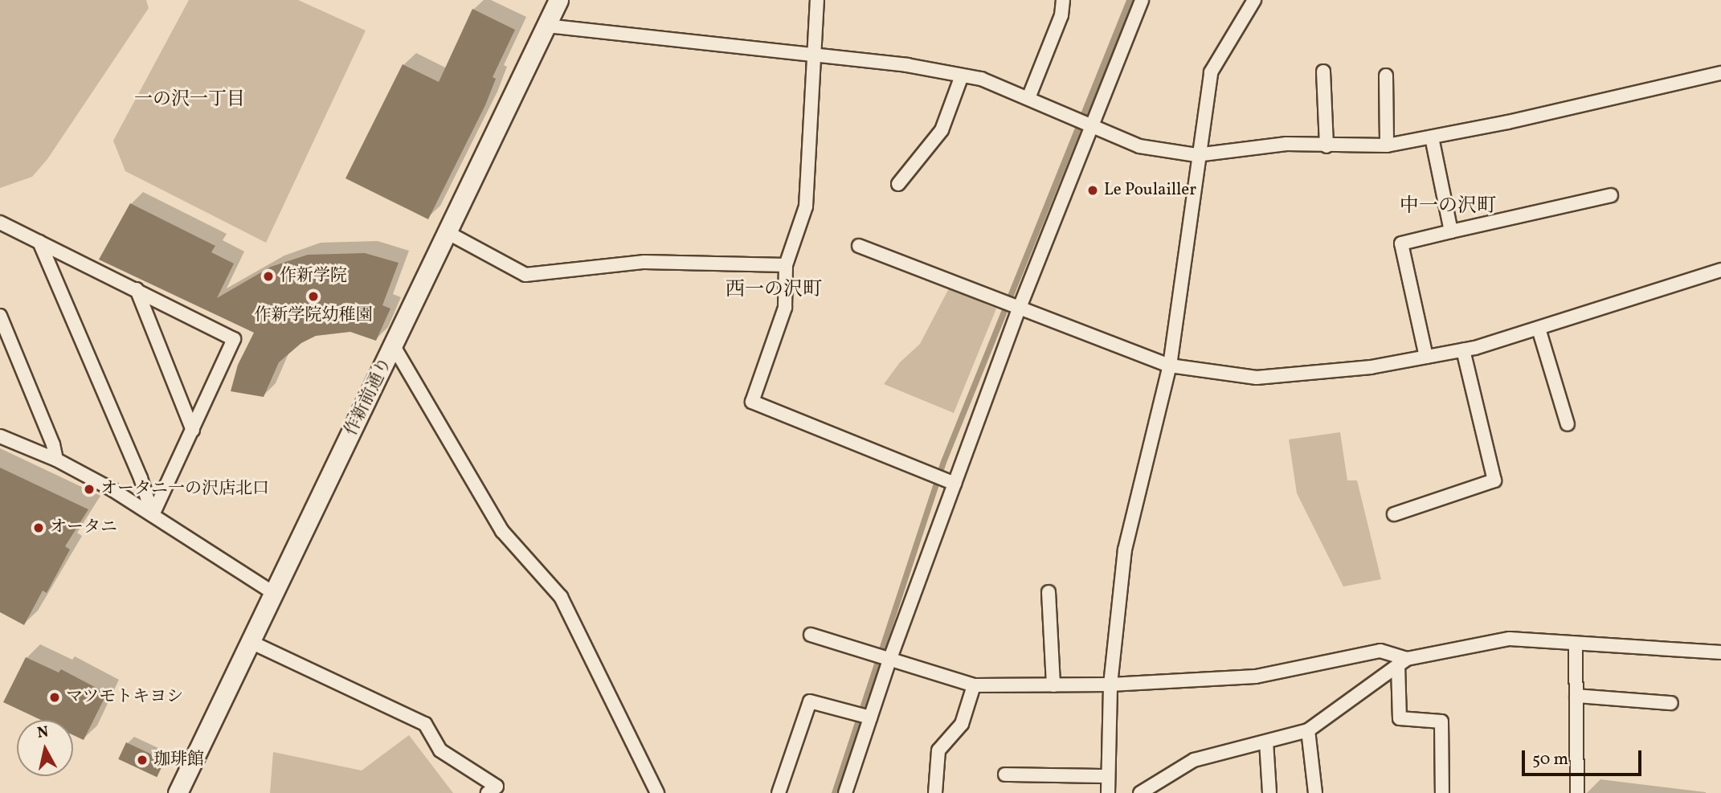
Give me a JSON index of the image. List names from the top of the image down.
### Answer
{
  "streets": {
    "street": ["作新前通り"]
  },
  "districts": ["一の沢一丁目", "中一の沢町", "西一の沢町"],
  "places": [
    "Le Poulailler",
    "作新学院",
    "作新学院幼稚園",
    "オータニ一の沢店北口",
    "オータニ",
    "マツモトキヨシ",
    "珈琲館"
  ],
  "scale_bar": "50 m",
  "north": "top"
}
